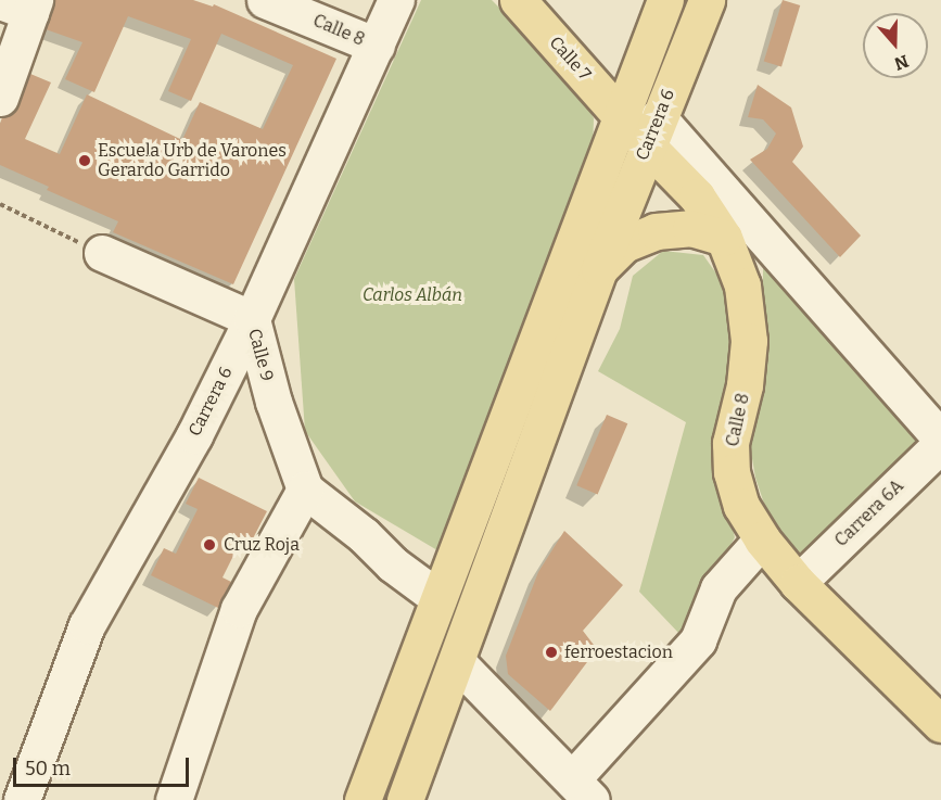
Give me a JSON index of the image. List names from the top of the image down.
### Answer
{
  "streets": {
    "main road": ["Calle 8", "Calle 7", "Carrera 6"],
    "street": ["Calle 9", "Carrera 6A"]
  },
  "crossings": [
    ["Calle 8", "Calle 7"],
    ["Calle 8", "Carrera 6"],
    ["Calle 8", "Carrera 6A"],
    ["Calle 7", "Carrera 6"],
    ["Carrera 6", "Calle 9"]
  ],
  "parks": ["Carlos Albán"],
  "places": ["Escuela Urb de Varones Gerardo Garrido", "Cruz Roja", "ferroestacion"],
  "scale_bar": "50 m",
  "north": "bottom"
}
